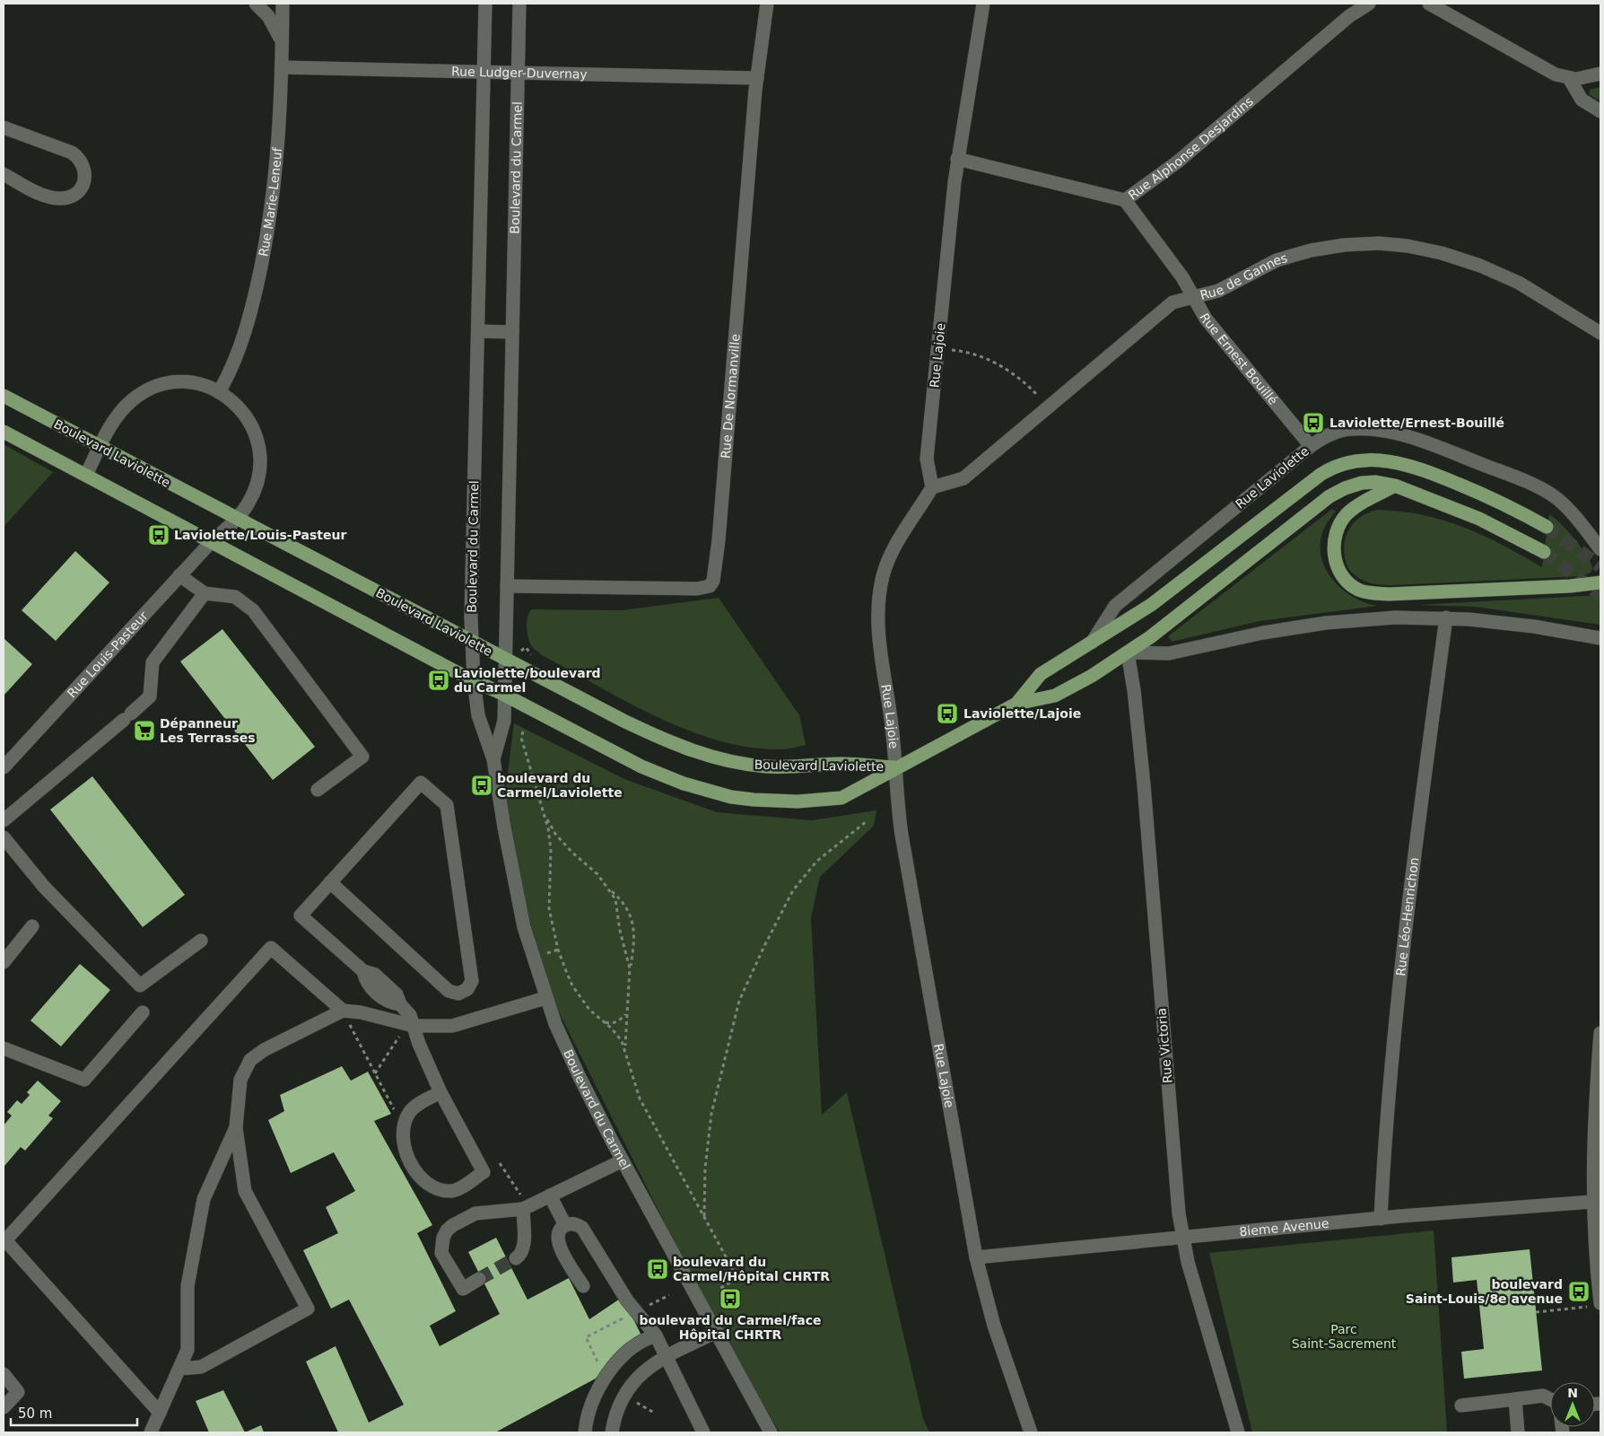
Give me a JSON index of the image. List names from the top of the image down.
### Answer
{
  "streets": {
    "main road": ["Boulevard Laviolette", "Rue Laviolette"],
    "street": [
      "Rue Ludger-Duvernay",
      "Rue Alphonse Desjardins",
      "Boulevard du Carmel",
      "Rue Marie-Leneuf",
      "Rue de Gannes",
      "Rue Lajoie",
      "Rue Ernest Bouillé",
      "Rue De Normanville",
      "Rue Louis-Pasteur",
      "Rue Léo-Henrichon",
      "Rue Victoria",
      "8ieme Avenue"
    ]
  },
  "crossings": [
    ["Rue Ludger-Duvernay", "Boulevard du Carmel"],
    ["Rue Ludger-Duvernay", "Rue Marie-Leneuf"],
    ["Rue Ludger-Duvernay", "Rue De Normanville"],
    ["Rue Alphonse Desjardins", "Rue Lajoie"],
    ["Rue Alphonse Desjardins", "Rue Ernest Bouillé"],
    ["Boulevard du Carmel", "Rue De Normanville"],
    ["Boulevard du Carmel", "Boulevard Laviolette"],
    ["Rue de Gannes", "Rue Lajoie"],
    ["Rue de Gannes", "Rue Ernest Bouillé"],
    ["Rue Lajoie", "Boulevard Laviolette"],
    ["Rue Lajoie", "Rue Laviolette"],
    ["Rue Lajoie", "8ieme Avenue"],
    ["Rue Ernest Bouillé", "Rue Laviolette"],
    ["Boulevard Laviolette", "Rue Laviolette"],
    ["Boulevard Laviolette", "Rue Louis-Pasteur"],
    ["Rue Laviolette", "Rue Victoria"],
    ["Rue Léo-Henrichon", "8ieme Avenue"],
    ["Rue Victoria", "8ieme Avenue"]
  ],
  "parks": ["Parc Saint-Sacrement"],
  "places": {
    "bus stop": [
      "Laviolette/Ernest-Bouillé",
      "Laviolette/Louis-Pasteur",
      "Laviolette/boulevard du Carmel",
      "Laviolette/Lajoie",
      "boulevard du Carmel/Laviolette",
      "boulevard du Carmel/Hôpital CHRTR",
      "boulevard Saint-Louis/8e avenue",
      "boulevard du Carmel/face Hôpital CHRTR"
    ],
    "supermarket": ["Dépanneur Les Terrasses"]
  },
  "scale_bar": "50 m",
  "north": "top"
}
